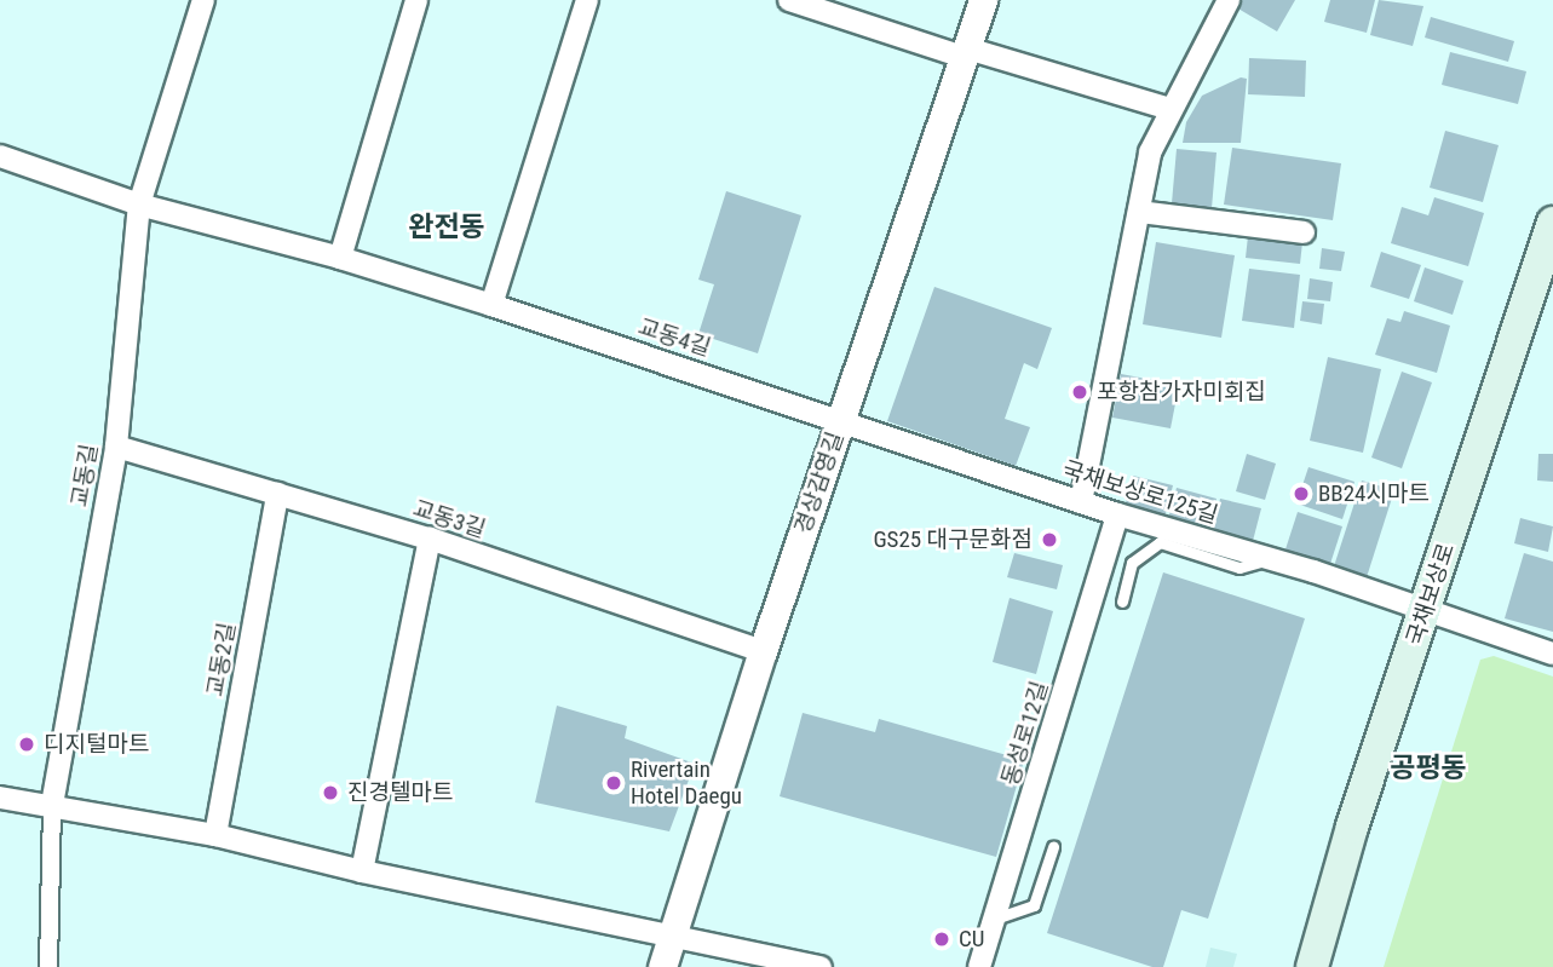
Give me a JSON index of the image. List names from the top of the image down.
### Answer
{
  "streets": {
    "main road": ["국채보상로"],
    "street": [
      "교동4길",
      "교동길",
      "경상감영길",
      "국채보상로125길",
      "교동3길",
      "교동2길",
      "동성로12길"
    ]
  },
  "crossings": [
    ["교동4길", "교동길"],
    ["교동4길", "경상감영길"],
    ["교동4길", "국채보상로125길"],
    ["교동길", "교동3길"],
    ["경상감영길", "국채보상로125길"],
    ["경상감영길", "교동3길"],
    ["국채보상로125길", "국채보상로"],
    ["국채보상로125길", "동성로12길"],
    ["교동3길", "교동2길"]
  ],
  "districts": ["완전동", "공평동"],
  "places": [
    "포항참가자미회집",
    "BB24시마트",
    "GS25 대구문화점",
    "디지털마트",
    "Rivertain Hotel Daegu",
    "진경텔마트",
    "CU"
  ]
}
